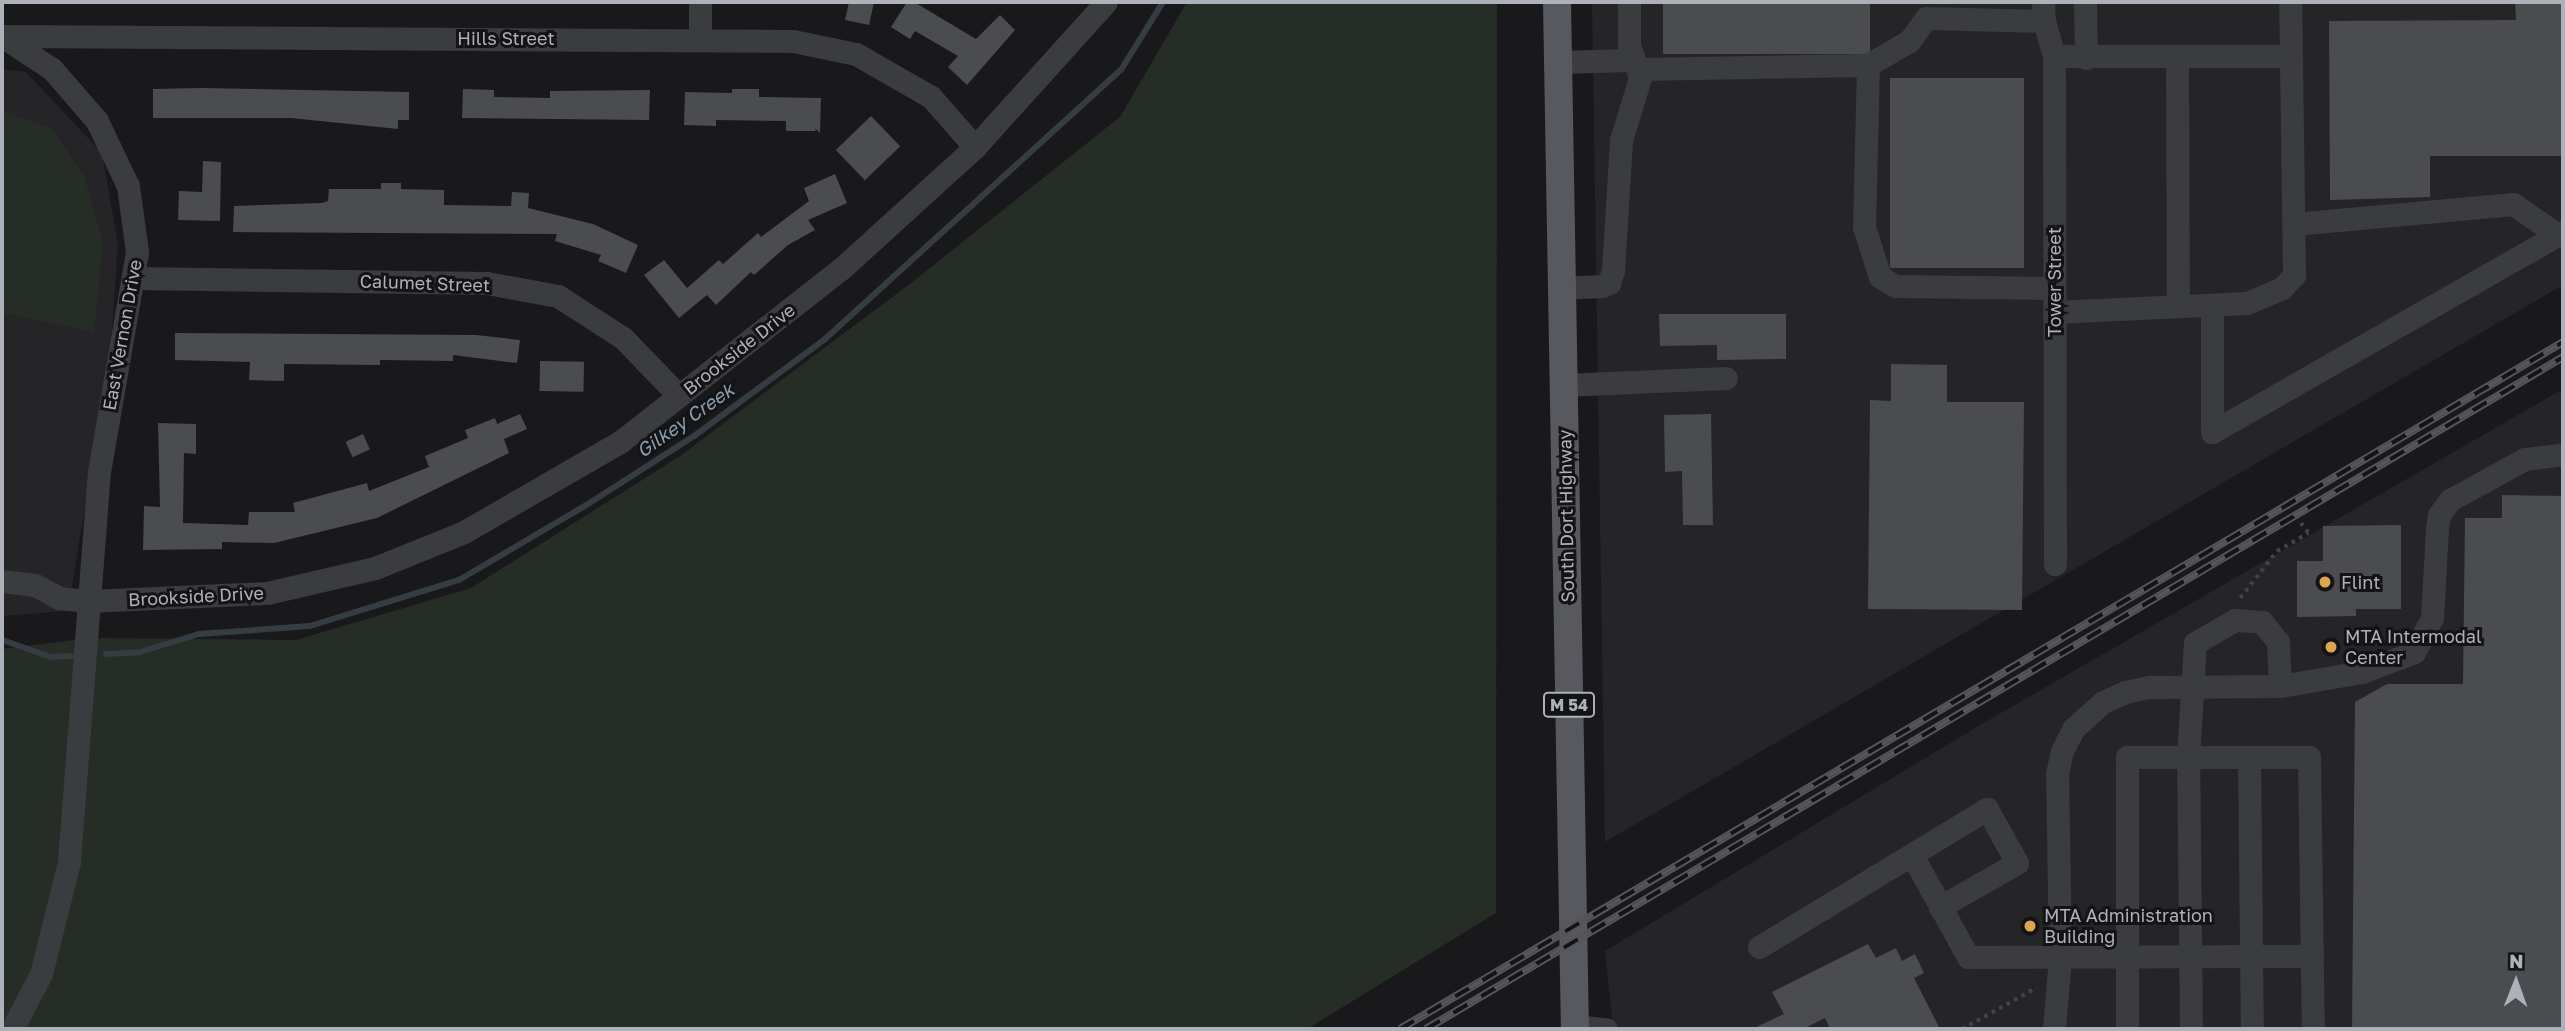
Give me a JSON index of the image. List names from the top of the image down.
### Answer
{
  "streets": {
    "main road": ["South Dort Highway", "M 54"],
    "street": [
      "Hills Street",
      "Tower Street",
      "Calumet Street",
      "East Vernon Drive",
      "Brookside Drive"
    ]
  },
  "crossings": [
    ["Hills Street", "East Vernon Drive"],
    ["Hills Street", "Brookside Drive"],
    ["Calumet Street", "East Vernon Drive"],
    ["Calumet Street", "Brookside Drive"],
    ["East Vernon Drive", "Brookside Drive"]
  ],
  "water": ["Gilkey Creek"],
  "places": ["Flint", "MTA Intermodal Center", "MTA Administration Building"],
  "north": "top"
}
